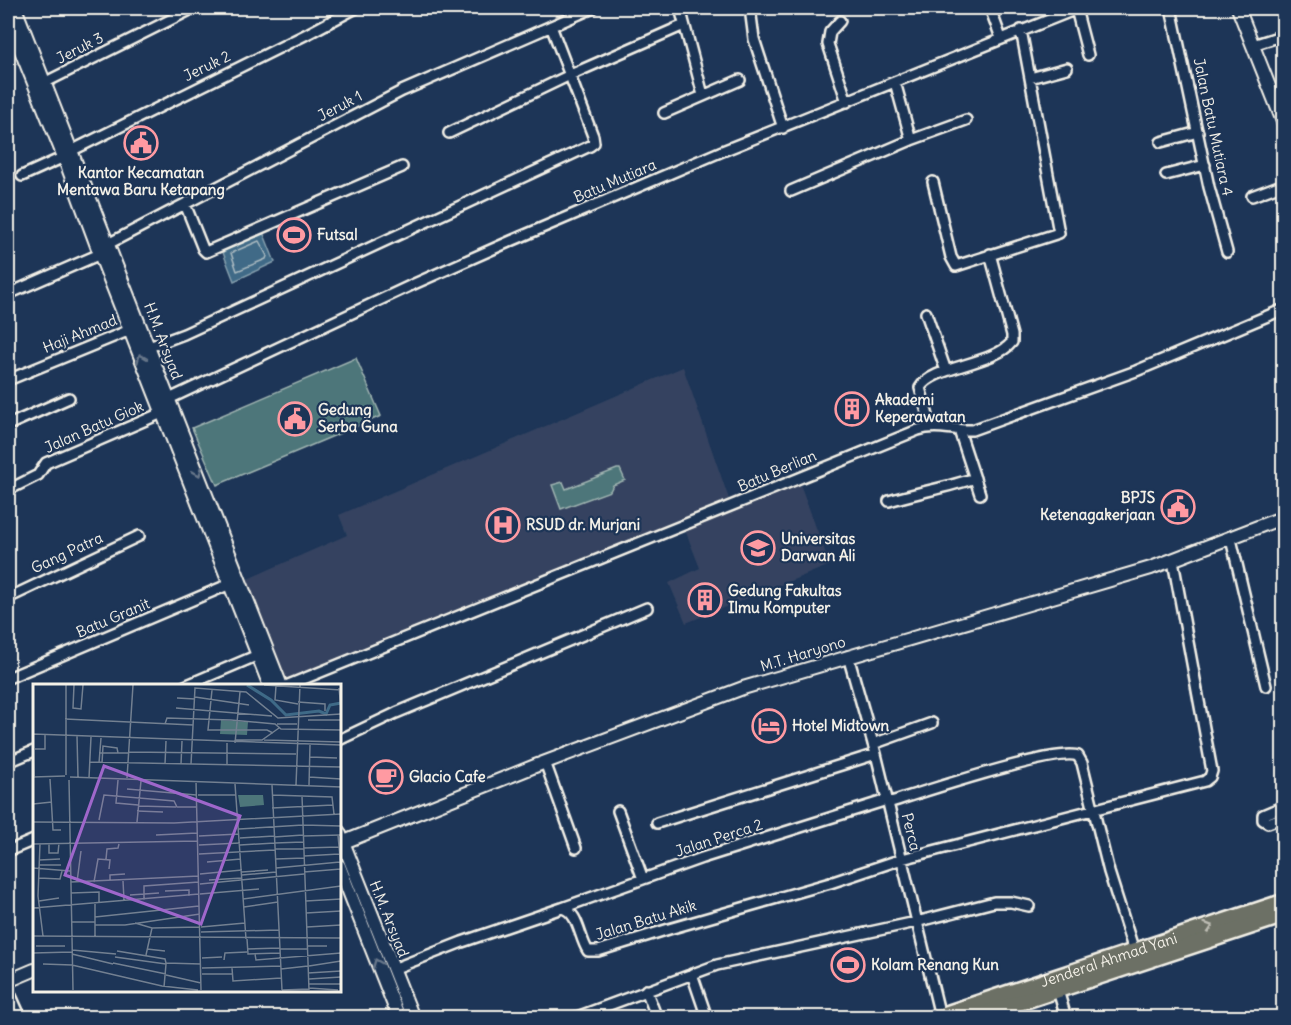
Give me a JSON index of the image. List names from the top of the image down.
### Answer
{
  "streets": {
    "highway": ["Jenderal Ahmad Yani"],
    "street": [
      "Jeruk 3",
      "Jeruk 2",
      "Jeruk 1",
      "Jalan Batu Mutiara 4",
      "Batu Mutiara",
      "Haji Ahmad",
      "H.M. Arsyad",
      "Jalan Batu Giok",
      "Batu Berlian",
      "Gang Patra",
      "Batu Granit",
      "M.T. Haryono",
      "Perca",
      "Jalan Perca 2",
      "Jalan Batu Akik"
    ]
  },
  "crossings": [
    ["Jeruk 3", "H.M. Arsyad"],
    ["Jeruk 2", "H.M. Arsyad"],
    ["Jeruk 1", "H.M. Arsyad"],
    ["Batu Mutiara", "H.M. Arsyad"],
    ["Haji Ahmad", "H.M. Arsyad"],
    ["H.M. Arsyad", "Jalan Batu Giok"],
    ["H.M. Arsyad", "Batu Granit"],
    ["H.M. Arsyad", "M.T. Haryono"],
    ["M.T. Haryono", "Perca"],
    ["Perca", "Jalan Perca 2"],
    ["Perca", "Jalan Batu Akik"],
    ["Perca", "Jenderal Ahmad Yani"],
    ["Jalan Perca 2", "Jalan Batu Akik"]
  ],
  "places": {
    "public building": ["Kantor Kecamatan Mentawa Baru Ketapang", "Gedung Serba Guna", "BPJS Ketenagakerjaan"],
    "sports": ["Futsal", "Kolam Renang Kun"],
    "building": ["Akademi Keperawatan", "Gedung Fakultas Ilmu Komputer"],
    "hospital": ["RSUD dr. Murjani"],
    "school or university": ["Universitas Darwan Ali"],
    "hotel": ["Hotel Midtown"],
    "cafe": ["Glacio Cafe"]
  }
}
